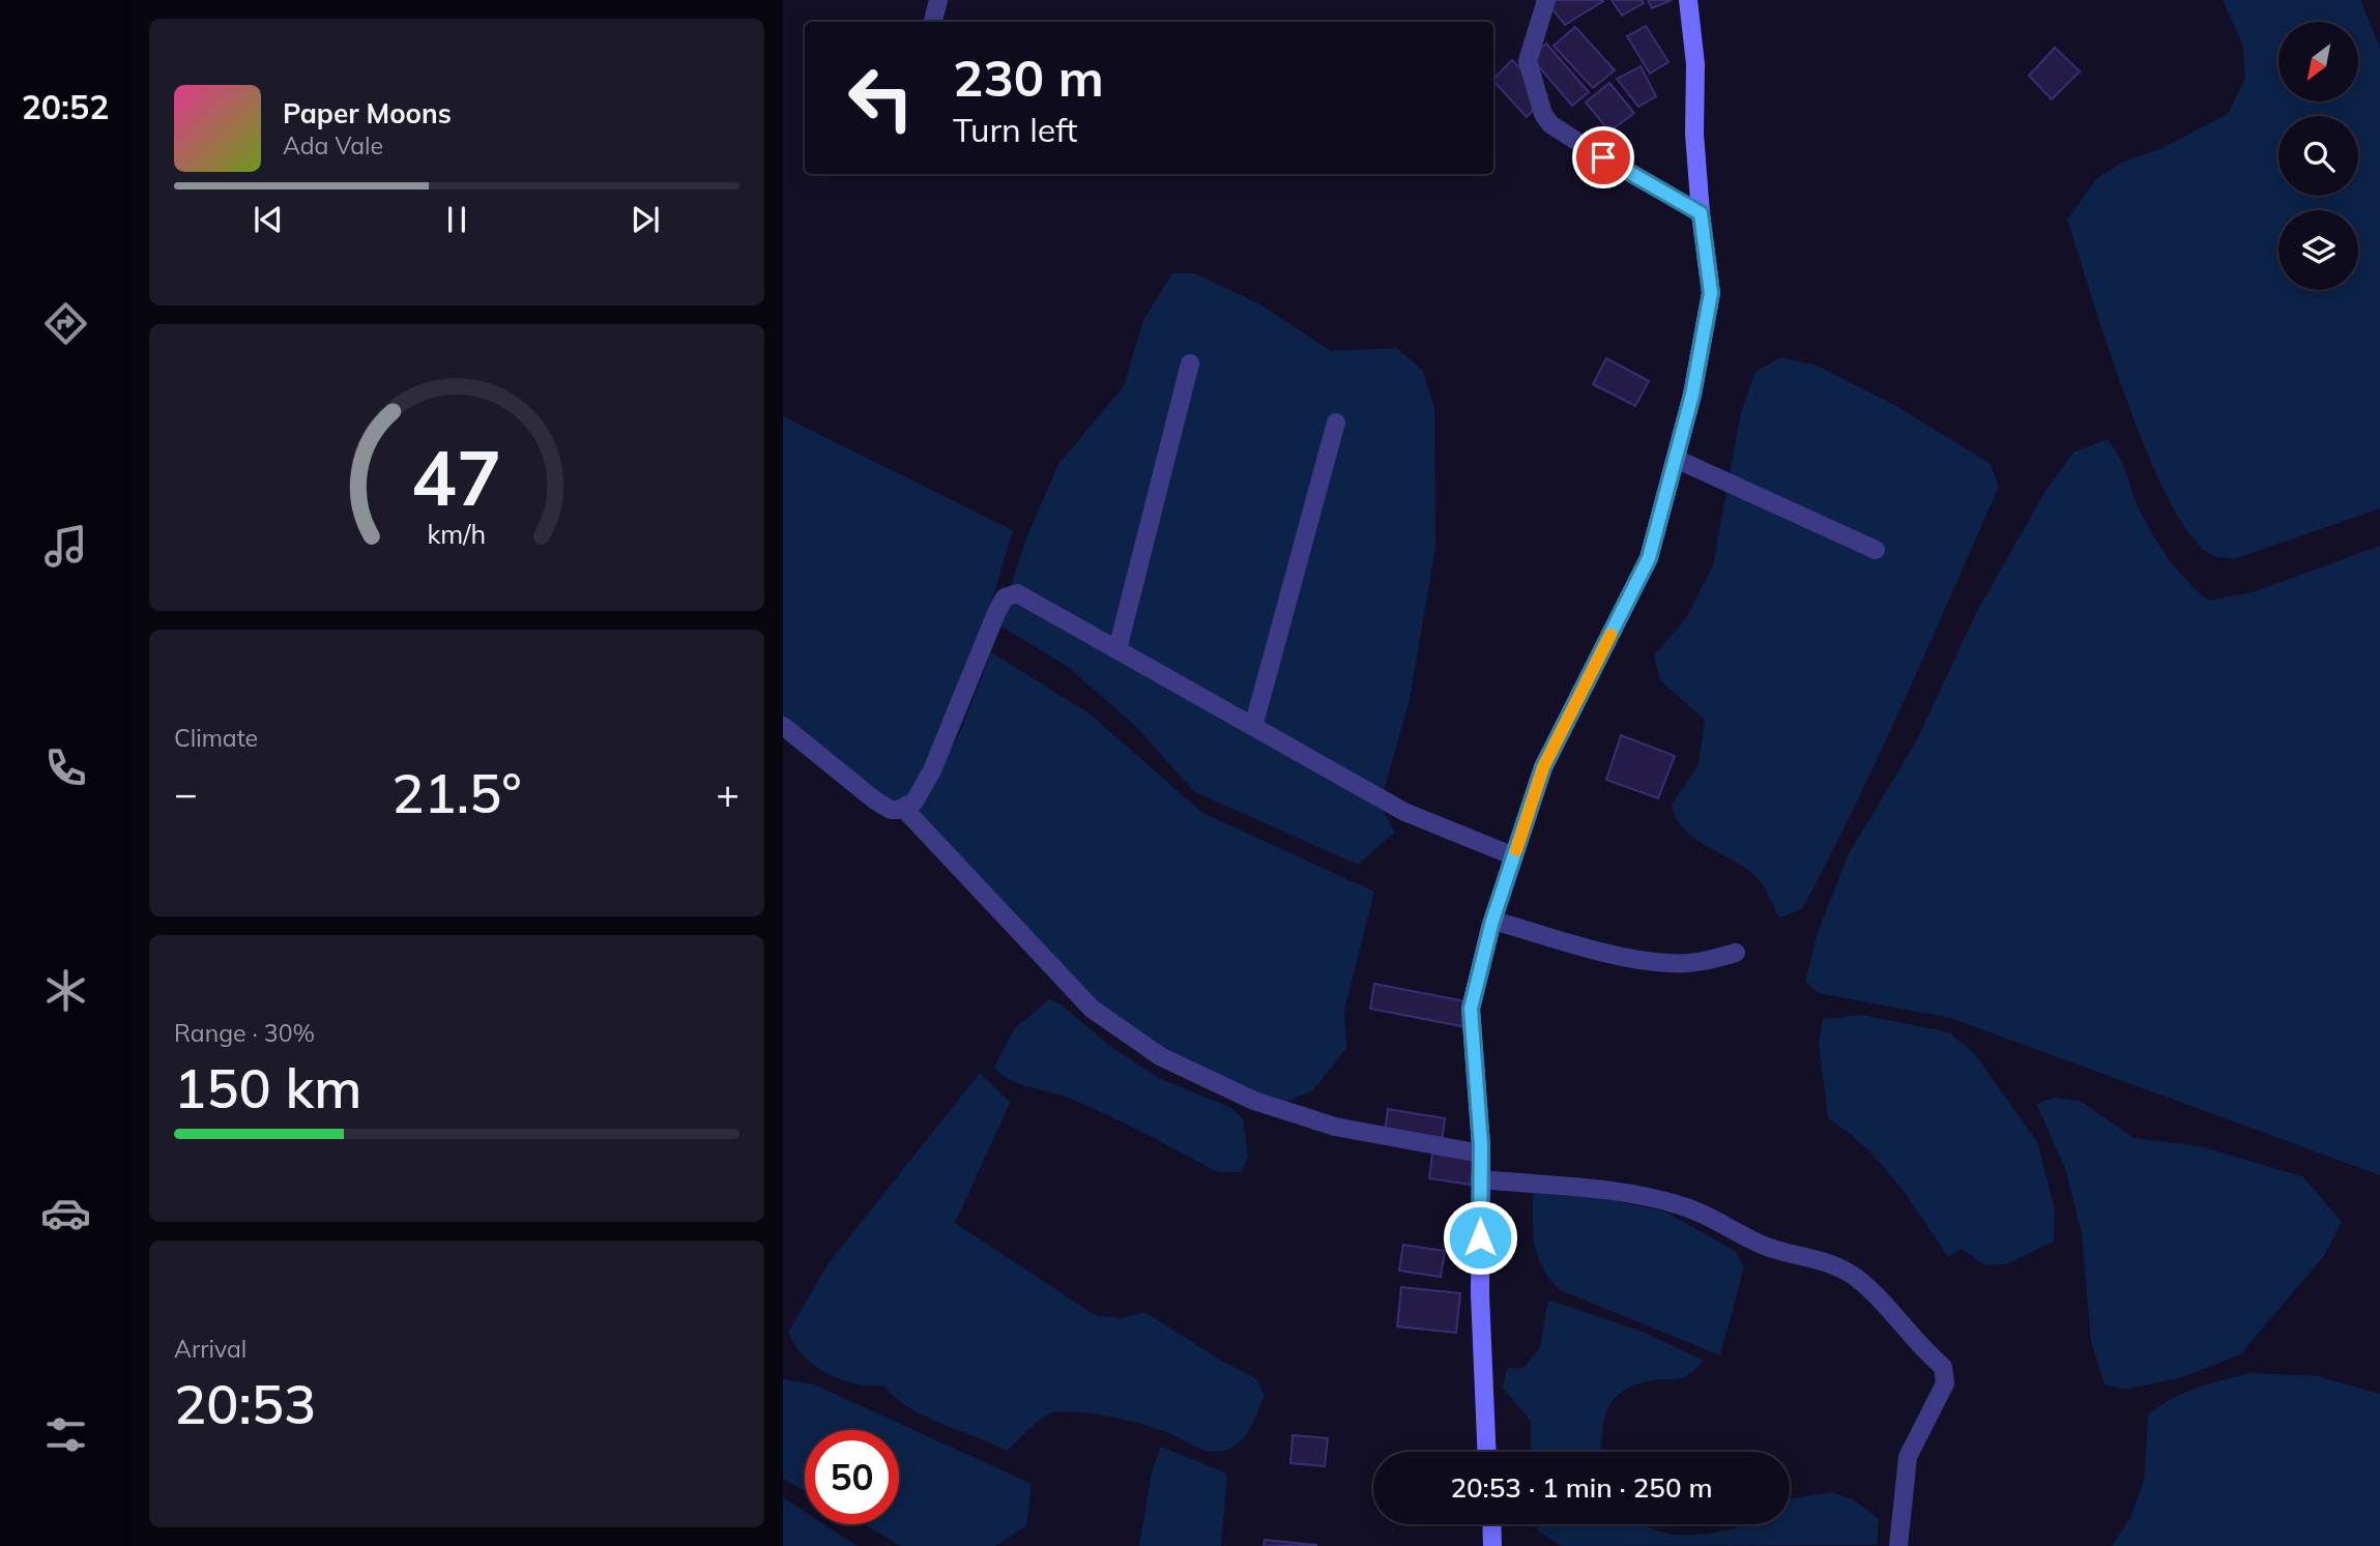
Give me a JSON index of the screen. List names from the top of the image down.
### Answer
{
  "north": "bottom left",
  "page": {
    "tabs": "20:52",
    "turn": ["230 m", "Turn left"],
    "song": ["Paper Moons", "Ada Vale"],
    "tile": [
      "Climate",
      ["Range · 30%", "150 km"],
      ["Arrival", "20:53"]
    ],
    "heat": ["−", "21.5°", "+"],
    "limit": "50",
    "trip": "20:53 · 1 min · 250 m",
    "gauge": ["47", "km/h"]
  }
}
